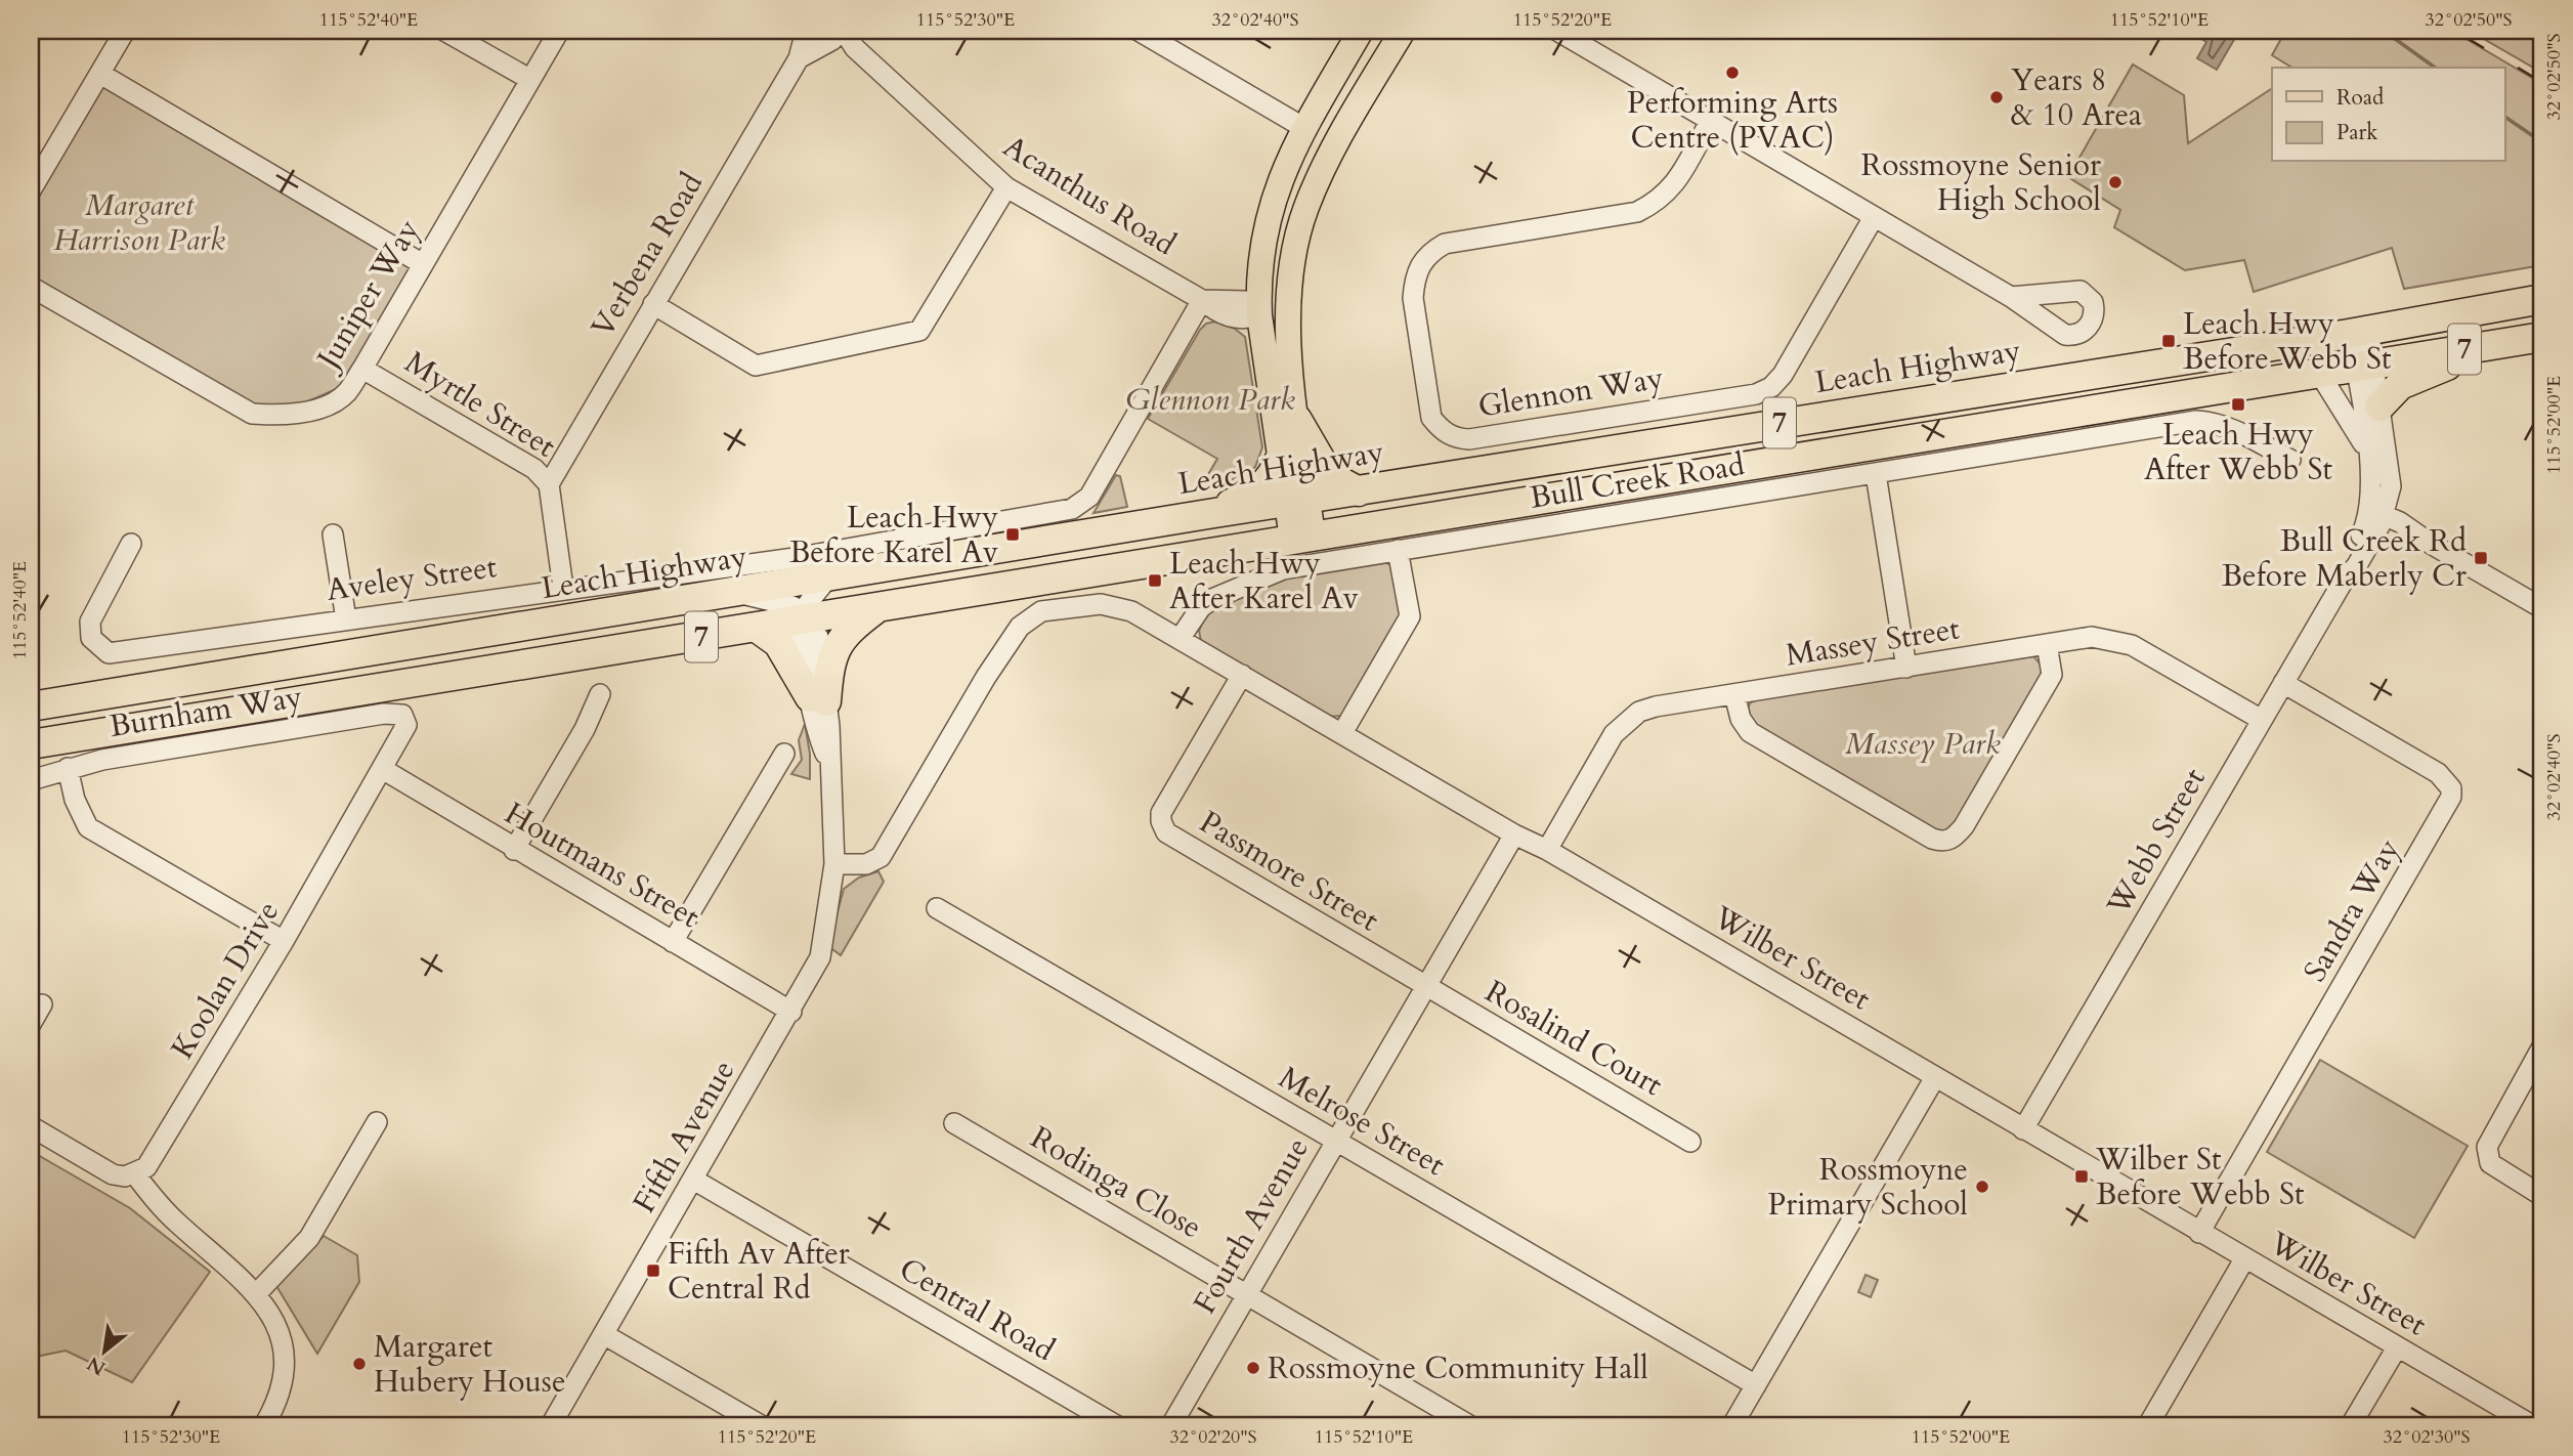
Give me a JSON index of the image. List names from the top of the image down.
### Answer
{
  "streets": {
    "highway": ["7", "Leach Highway"],
    "street": [
      "Acanthus Road",
      "Verbena Road",
      "Juniper Way",
      "Glennon Way",
      "Myrtle Street",
      "Bull Creek Road",
      "Aveley Street",
      "Massey Street",
      "Burnham Way",
      "Webb Street",
      "Houtmans Street",
      "Passmore Street",
      "Sandra Way",
      "Wilber Street",
      "Koolan Drive",
      "Rosalind Court",
      "Melrose Street",
      "Fifth Avenue",
      "Rodinga Close",
      "Fourth Avenue",
      "Central Road"
    ]
  },
  "crossings": [
    ["Acanthus Road", "Verbena Road"],
    ["Acanthus Road", "Aveley Street"],
    ["Verbena Road", "Myrtle Street"],
    ["Juniper Way", "Myrtle Street"],
    ["7", "Webb Street"],
    ["7", "Fifth Avenue"],
    ["Leach Highway", "Webb Street"],
    ["Myrtle Street", "Aveley Street"],
    ["Bull Creek Road", "Wilber Street"],
    ["Massey Street", "Webb Street"],
    ["Massey Street", "Wilber Street"],
    ["Burnham Way", "Koolan Drive"],
    ["Webb Street", "Sandra Way"],
    ["Webb Street", "Wilber Street"],
    ["Houtmans Street", "Koolan Drive"],
    ["Houtmans Street", "Fifth Avenue"],
    ["Passmore Street", "Wilber Street"],
    ["Passmore Street", "Rosalind Court"],
    ["Passmore Street", "Fourth Avenue"],
    ["Sandra Way", "Wilber Street"],
    ["Wilber Street", "Fifth Avenue"],
    ["Wilber Street", "Fourth Avenue"],
    ["Rosalind Court", "Fourth Avenue"],
    ["Melrose Street", "Fourth Avenue"],
    ["Fifth Avenue", "Central Road"],
    ["Rodinga Close", "Fourth Avenue"]
  ],
  "parks": ["Margaret Harrison Park", "Glennon Park", "Massey Park"],
  "places": {
    "other": [
      "Performing Arts Centre (PVAC)",
      "Years 8 & 10 Area",
      "Rossmoyne Senior High School",
      "Rossmoyne Primary School",
      "Margaret Hubery House",
      "Rossmoyne Community Hall"
    ],
    "transit": [
      "Leach Hwy Before Webb St",
      "Leach Hwy After Webb St",
      "Leach Hwy Before Karel Av",
      "Bull Creek Rd Before Maberly Cr",
      "Leach Hwy After Karel Av",
      "Wilber St Before Webb St",
      "Fifth Av After Central Rd"
    ]
  },
  "legend": ["Road", "Park"],
  "north": "bottom left",
  "coordinates": [
    "115°52'40\"E",
    "115°52'30\"E",
    "32°02'40\"S",
    "115°52'20\"E",
    "115°52'10\"E",
    "32°02'50\"S",
    "115°52'00\"E",
    "32°02'20\"S",
    "32°02'30\"S"
  ]
}
